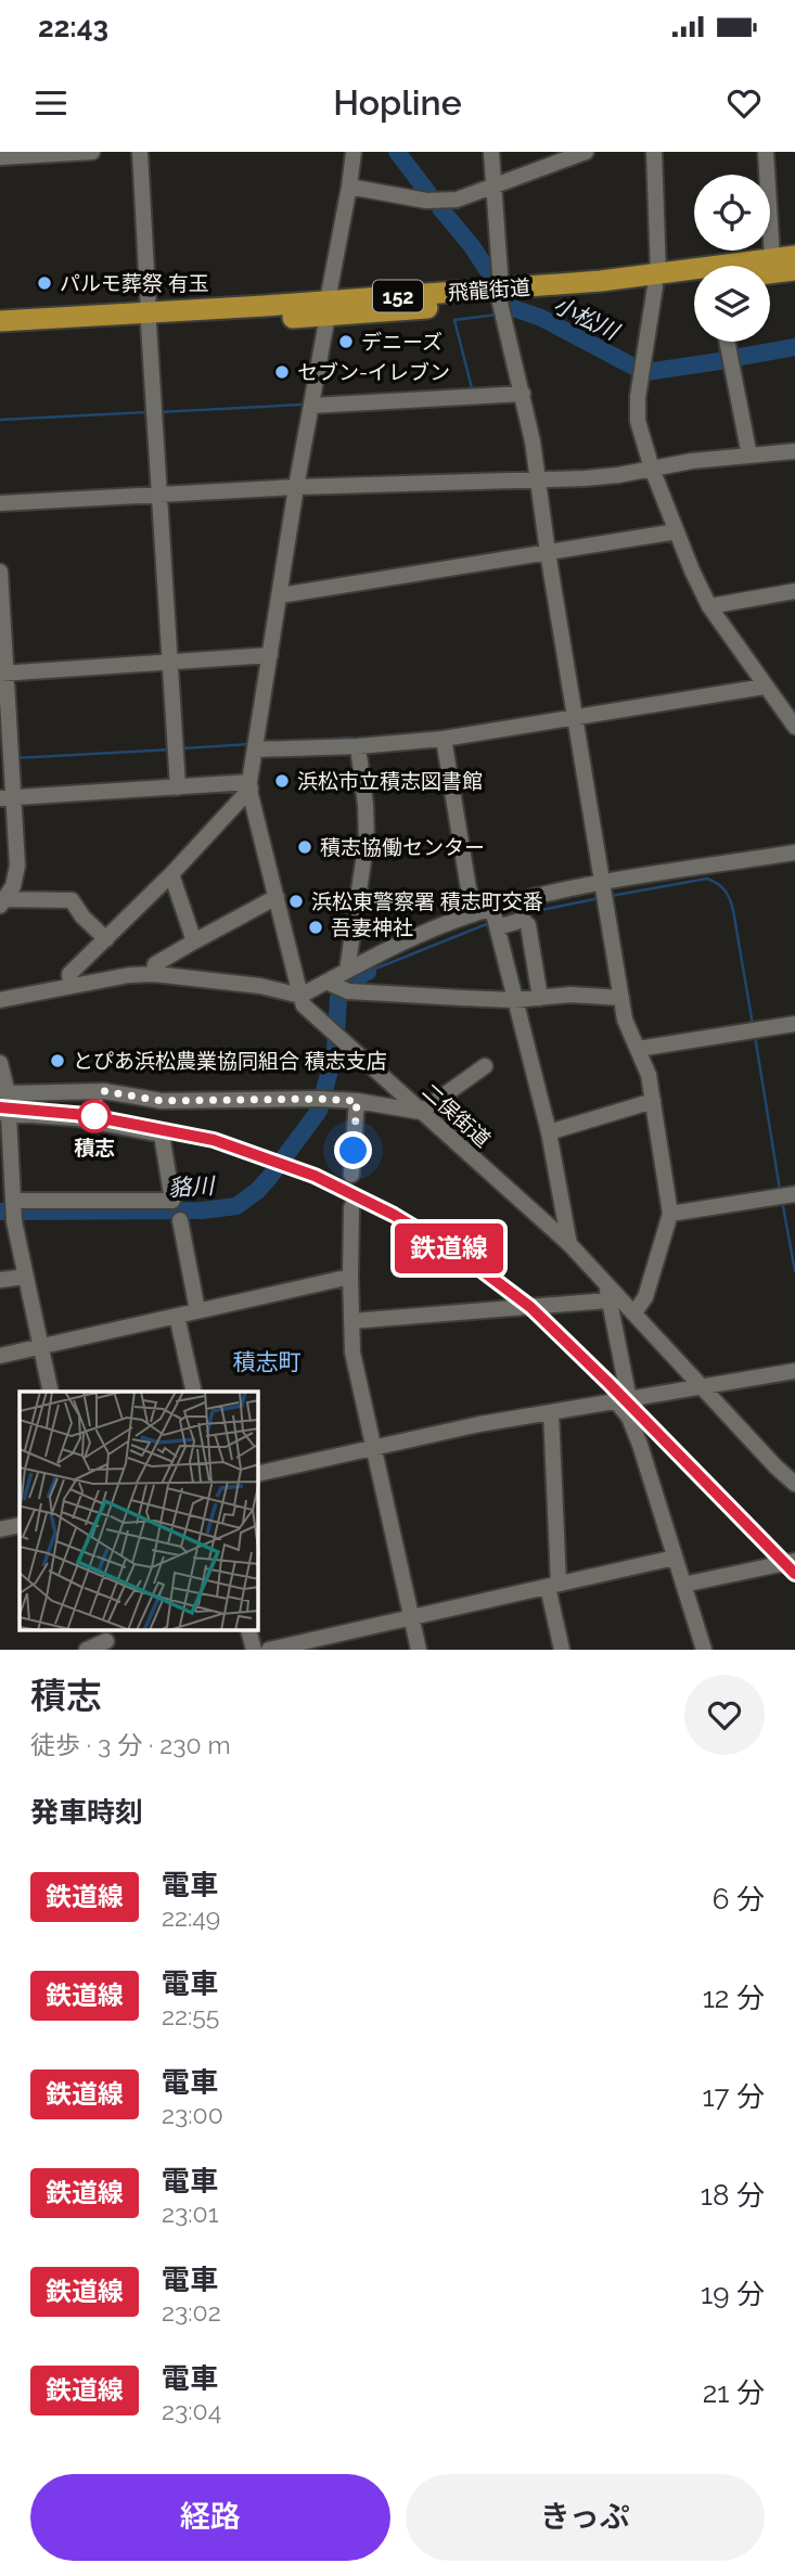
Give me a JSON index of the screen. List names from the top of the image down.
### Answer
{
  "streets": {
    "highway": ["飛龍街道", "152"],
    "street": ["二俣街道"]
  },
  "districts": ["積志町"],
  "water": ["小松川", "貉川"],
  "places": [
    "パルモ葬祭 有玉",
    "デニーズ",
    "セブン-イレブン",
    "浜松市立積志図書館",
    "積志協働センター",
    "浜松東警察署 積志町交番",
    "吾妻神社",
    "とぴあ浜松農業協同組合 積志支店",
    "積志"
  ],
  "page": {
    "status": "22:43",
    "header": "Hopline",
    "on_map": "鉄道線",
    "heading": [
      ["積志", "徒歩 · 3 分 · 230 m"],
      "発車時刻"
    ],
    "list": [
      {
        "mark": "鉄道線",
        "name": "電車",
        "note": "22:49",
        "value": "6 分"
      },
      {
        "mark": "鉄道線",
        "name": "電車",
        "note": "22:55",
        "value": "12 分"
      },
      {
        "mark": "鉄道線",
        "name": "電車",
        "note": "23:00",
        "value": "17 分"
      },
      {
        "mark": "鉄道線",
        "name": "電車",
        "note": "23:01",
        "value": "18 分"
      },
      {
        "mark": "鉄道線",
        "name": "電車",
        "note": "23:02",
        "value": "19 分"
      },
      {
        "mark": "鉄道線",
        "name": "電車",
        "note": "23:04",
        "value": "21 分"
      }
    ],
    "buttons": ["経路", "きっぷ"]
  }
}
